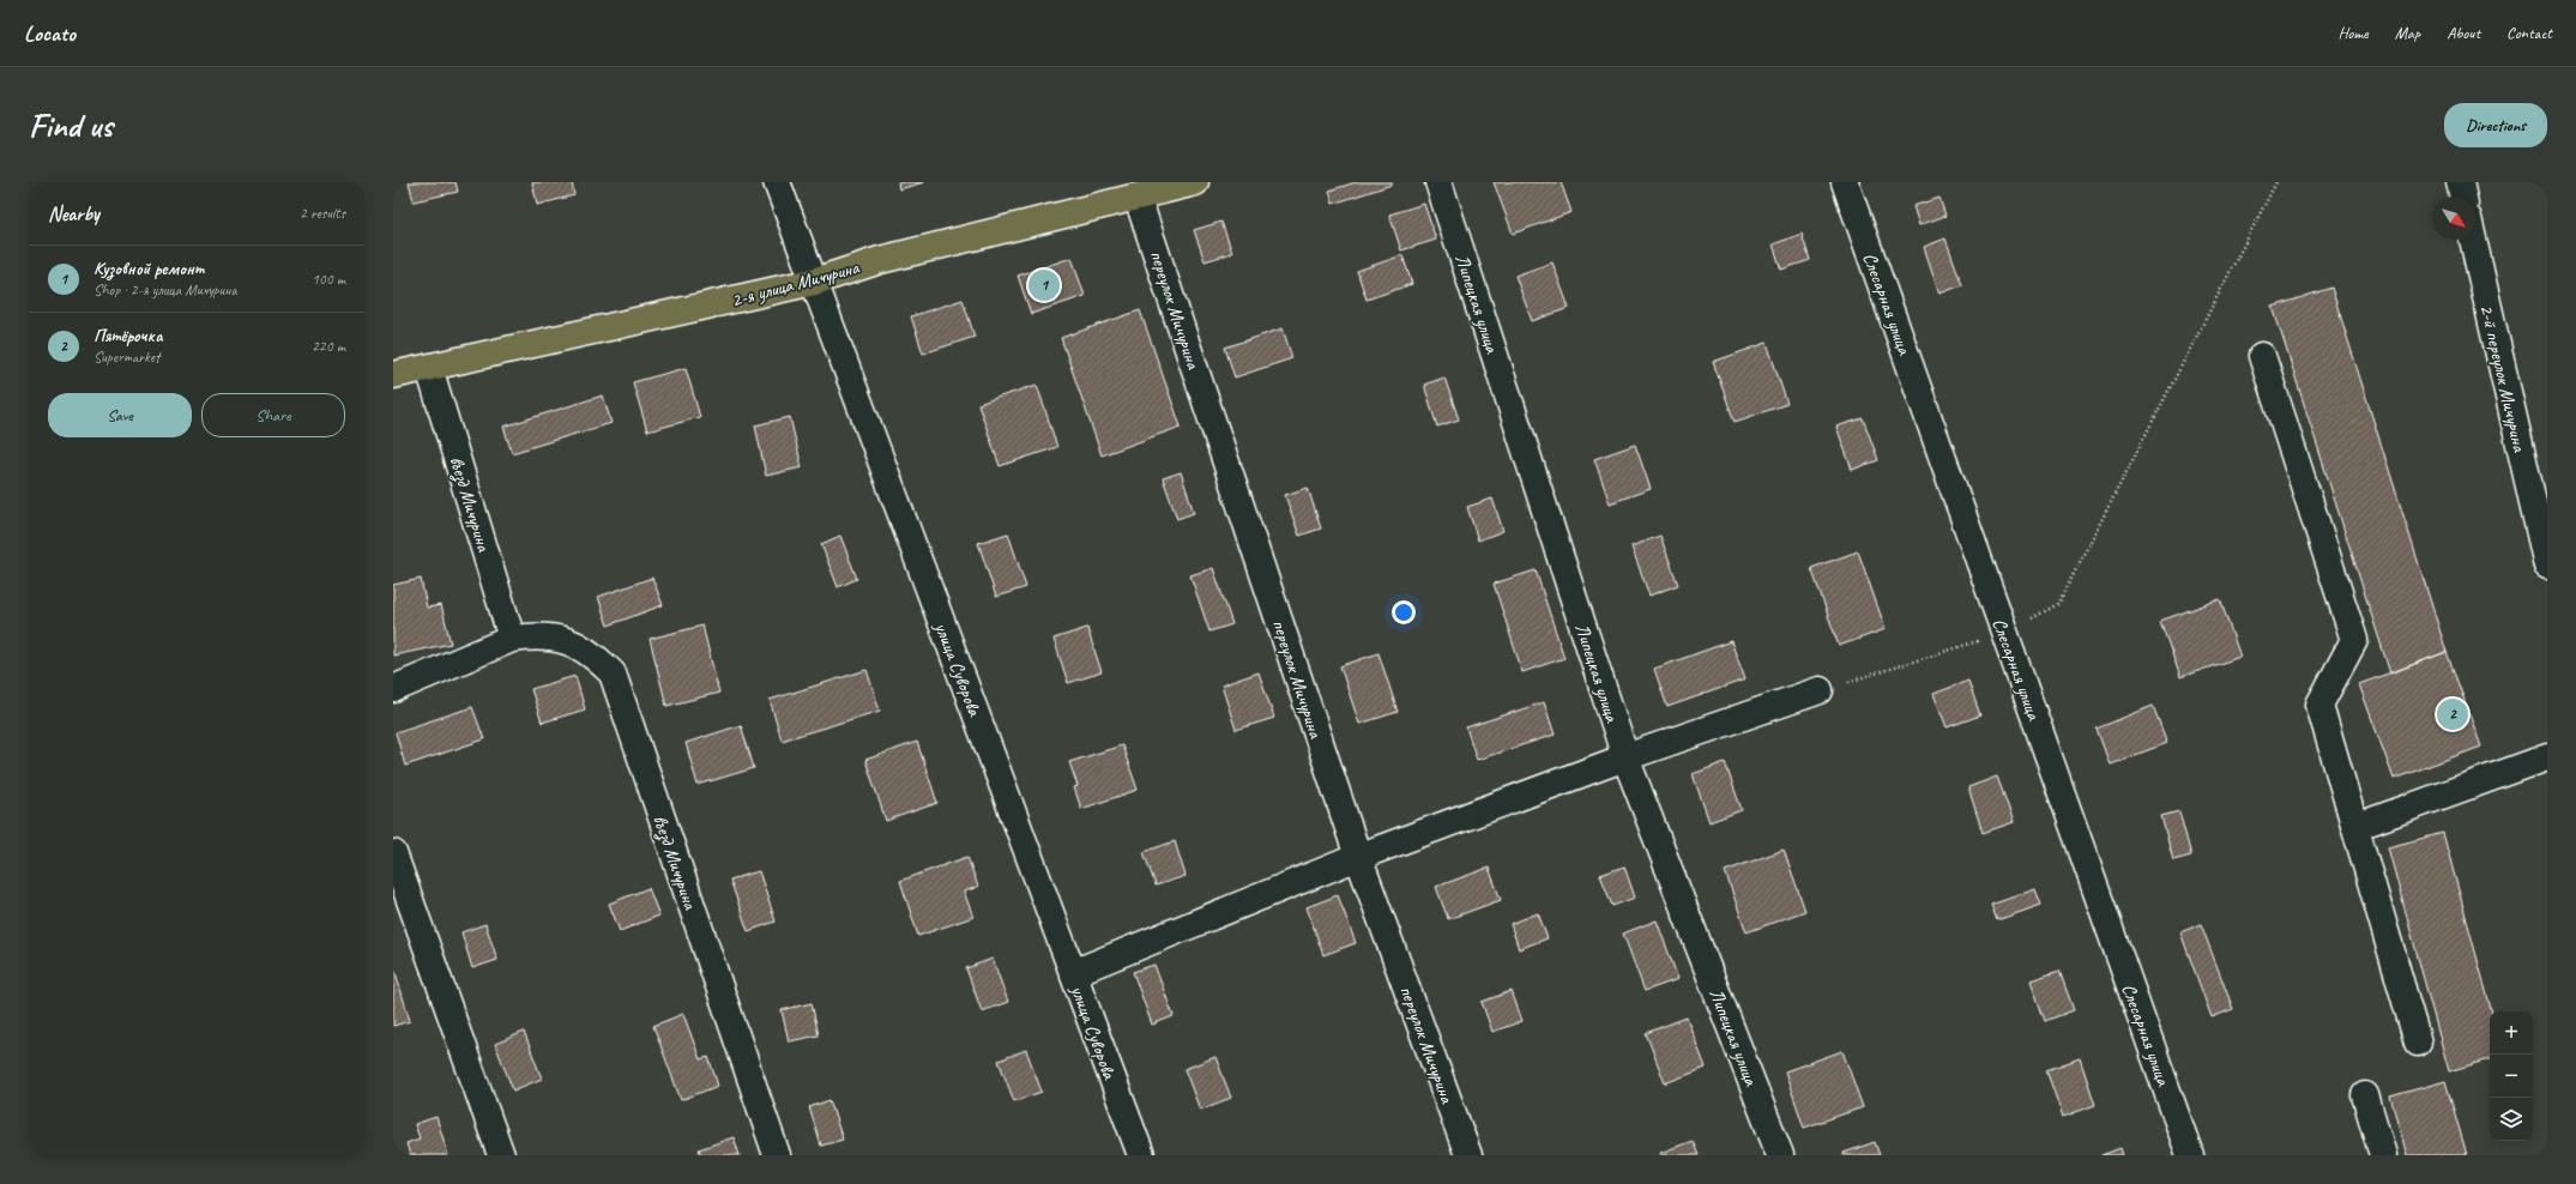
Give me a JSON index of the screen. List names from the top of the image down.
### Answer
{
  "streets": {
    "main road": ["2-я улица Мичурина"],
    "street": [
      "Липецкая улица",
      "Слесарная улица",
      "переулок Мичурина",
      "2-й переулок Мичурина",
      "въезд Мичурина",
      "улица Суворова"
    ]
  },
  "crossings": [
    ["2-я улица Мичурина", "переулок Мичурина"],
    ["2-я улица Мичурина", "въезд Мичурина"],
    ["2-я улица Мичурина", "улица Суворова"]
  ],
  "north": "bottom right",
  "page": {
    "header": "Locato",
    "nav": [
      "Home",
      "Map",
      "About",
      "Contact"
    ],
    "buttons": [
      "Directions",
      ["Save", "Share"]
    ],
    "title": "Find us",
    "heading": ["Nearby", "2 results"],
    "list": [
      {
        "mark": "1",
        "name": "Кузовной ремонт",
        "note": "Shop · 2-я улица Мичурина",
        "value": "100 m"
      },
      {
        "mark": "2",
        "name": "Пятёрочка",
        "note": "Supermarket",
        "value": "220 m"
      }
    ],
    "pins": ["1", "2"],
    "map_buttons": ["+", "−"]
  }
}
